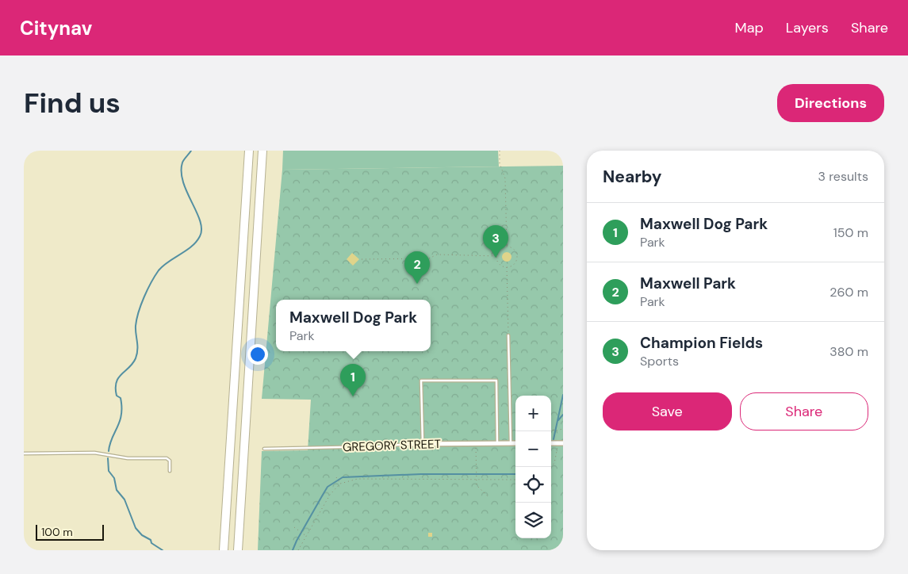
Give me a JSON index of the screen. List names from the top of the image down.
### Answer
{
  "streets": {
    "street": ["GREGORY STREET"]
  },
  "scale_bar": "100 m",
  "page": {
    "header": "Citynav",
    "nav": ["Map", "Layers", "Share"],
    "buttons": [
      "Directions",
      ["Save", "Share"]
    ],
    "title": "Find us",
    "heading": ["Nearby", "3 results"],
    "list": [
      {
        "mark": "1",
        "name": "Maxwell Dog Park",
        "note": "Park",
        "value": "150 m"
      },
      {
        "mark": "2",
        "name": "Maxwell Park",
        "note": "Park",
        "value": "260 m"
      },
      {
        "mark": "3",
        "name": "Champion Fields",
        "note": "Sports",
        "value": "380 m"
      }
    ],
    "pins": ["3", "2", "1"],
    "popup": ["Maxwell Dog Park", "Park"],
    "map_buttons": ["+", "−"],
    "scale": "100 m"
  }
}
